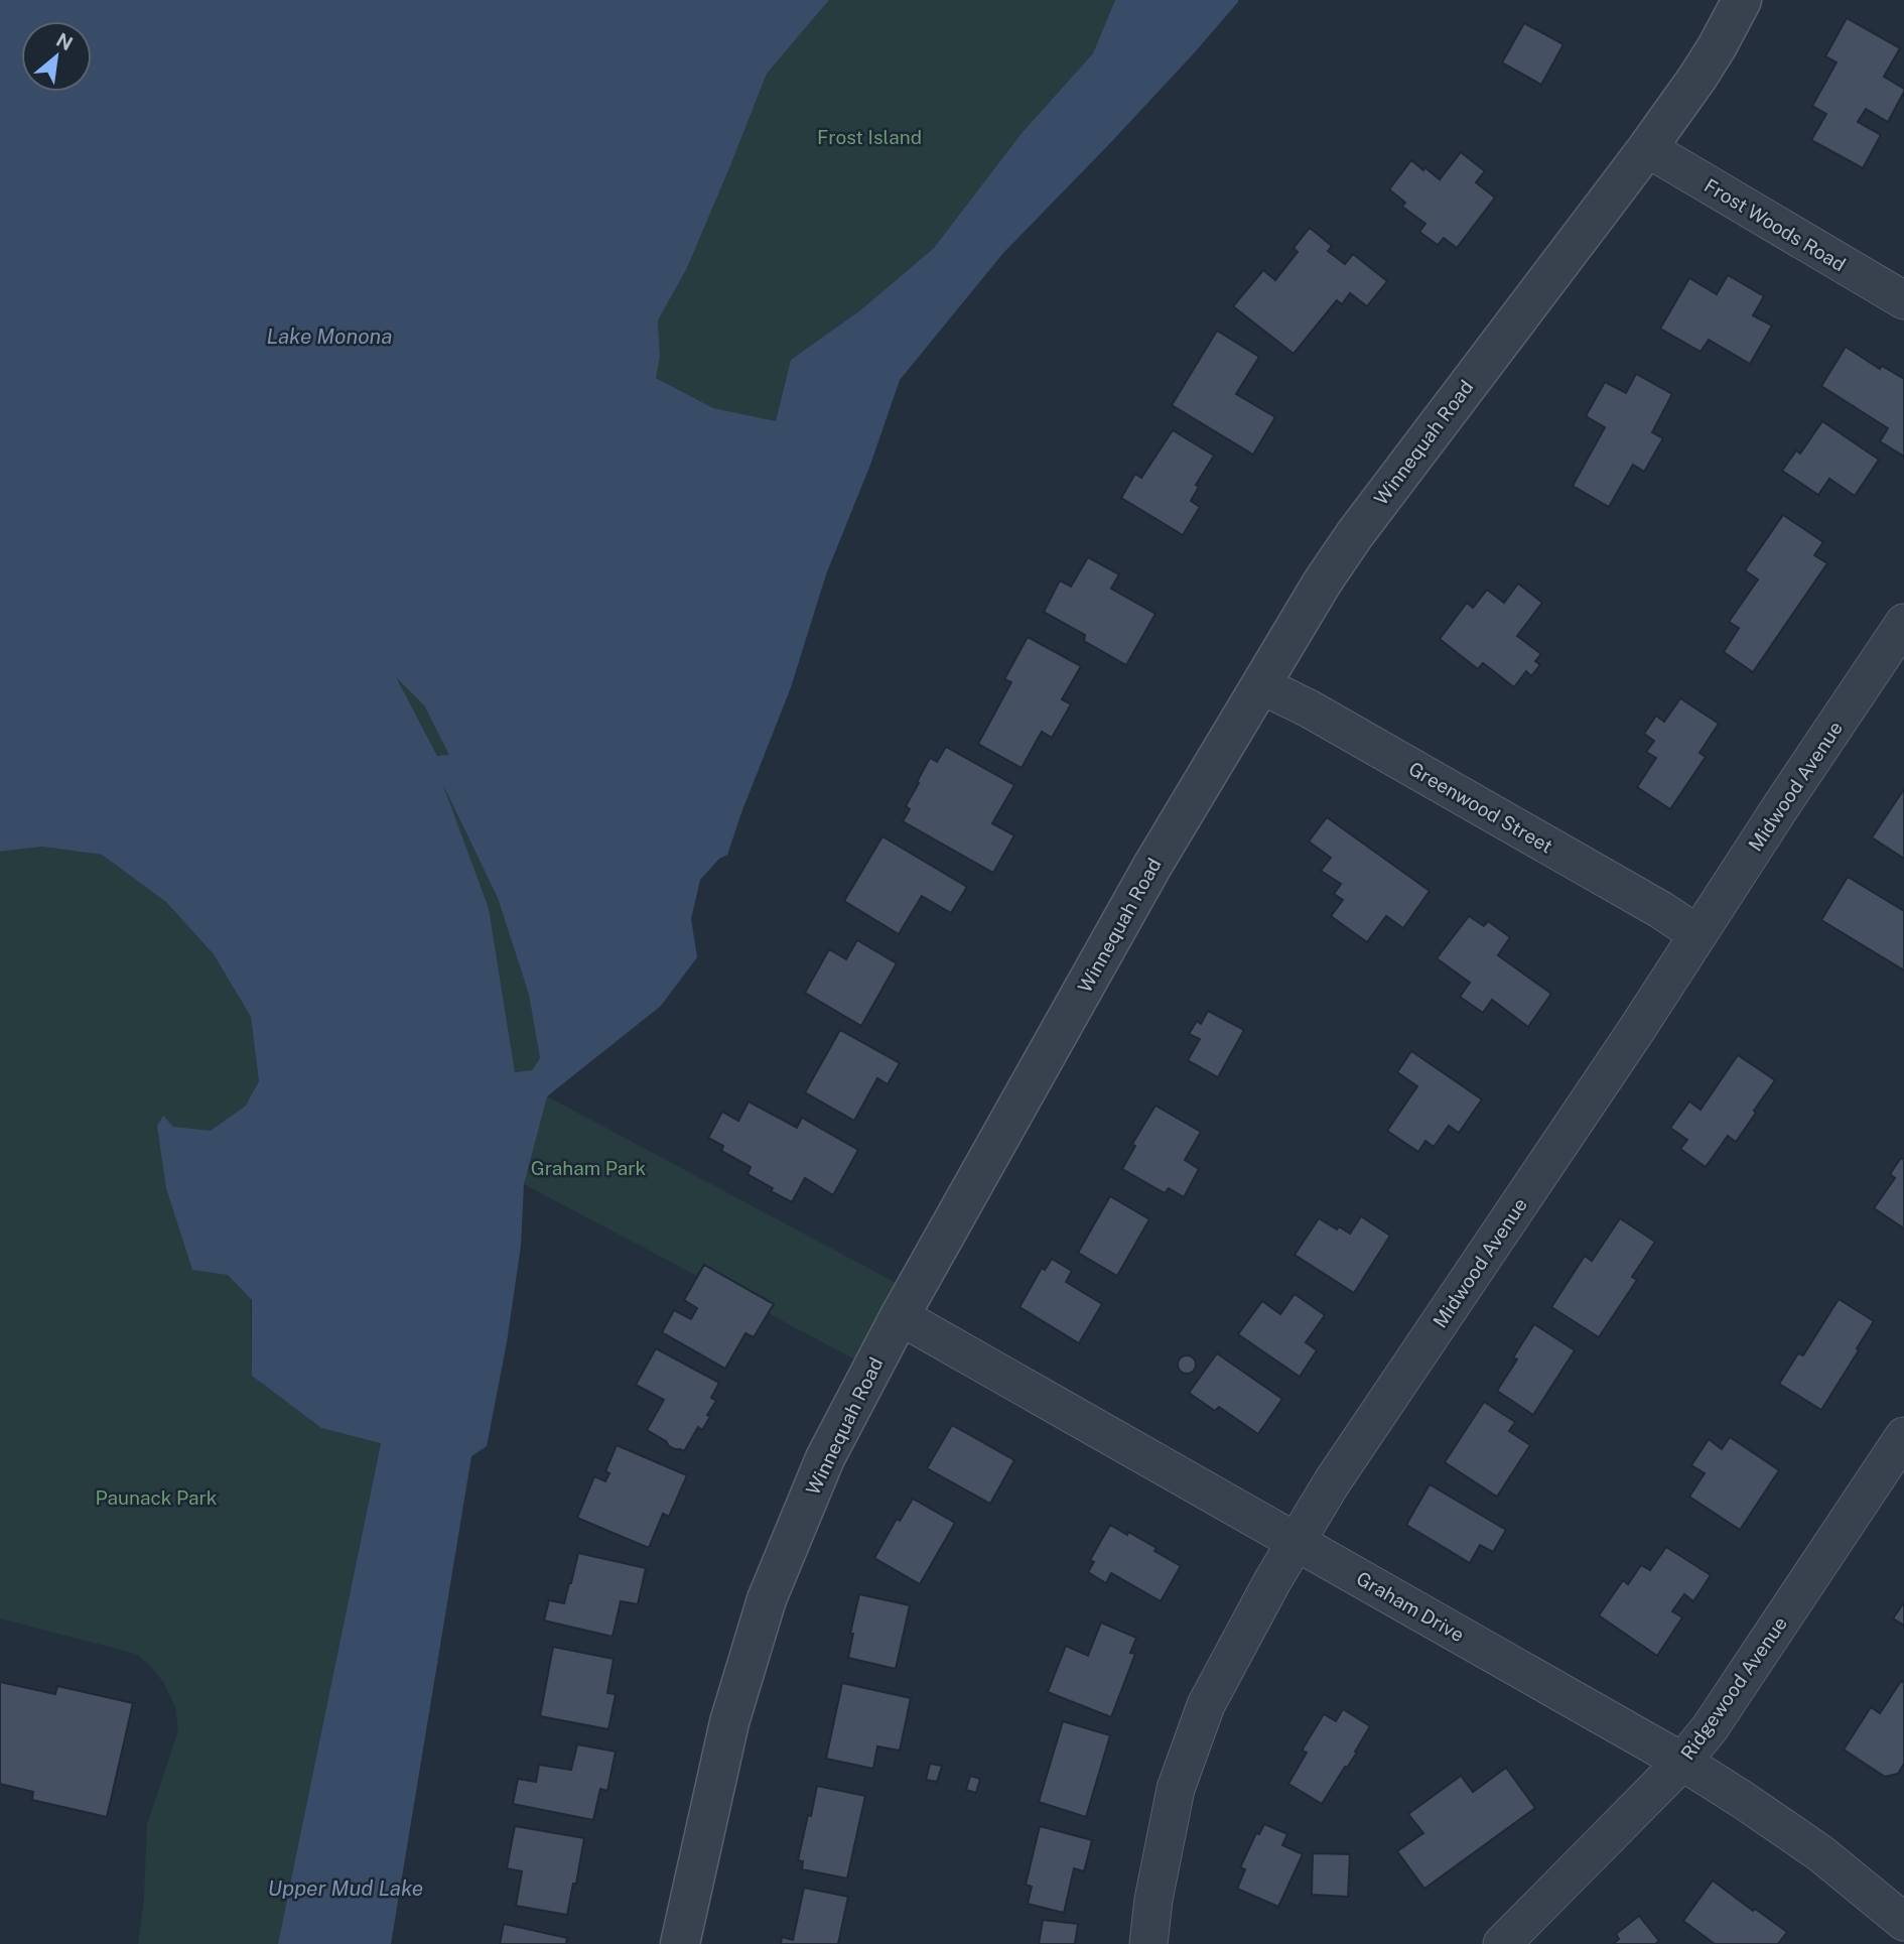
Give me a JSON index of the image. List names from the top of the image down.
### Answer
{
  "streets": {
    "street": [
      "Frost Woods Road",
      "Winnequah Road",
      "Midwood Avenue",
      "Greenwood Street",
      "Graham Drive",
      "Ridgewood Avenue"
    ]
  },
  "crossings": [
    ["Frost Woods Road", "Winnequah Road"],
    ["Winnequah Road", "Greenwood Street"],
    ["Winnequah Road", "Graham Drive"],
    ["Midwood Avenue", "Greenwood Street"],
    ["Midwood Avenue", "Graham Drive"],
    ["Graham Drive", "Ridgewood Avenue"]
  ],
  "water": ["Lake Monona", "Upper Mud Lake"],
  "parks": ["Frost Island", "Graham Park", "Paunack Park"],
  "north": "top right"
}
